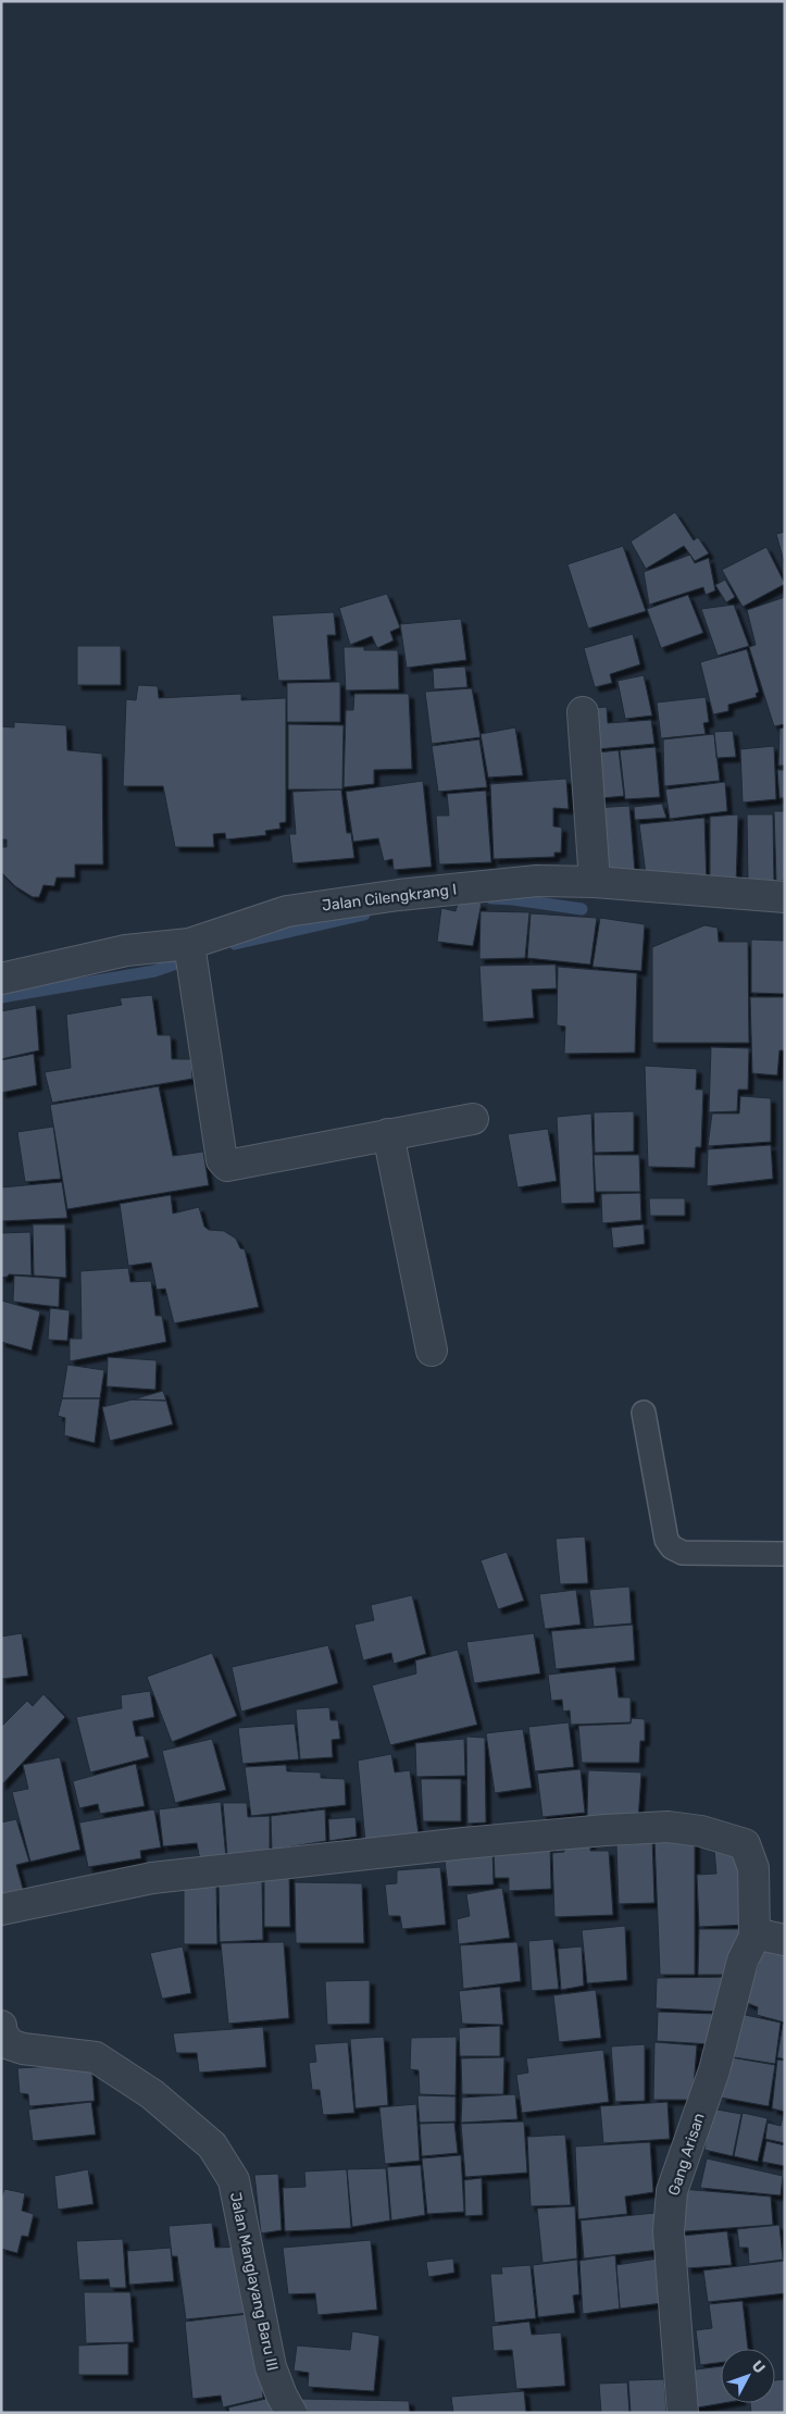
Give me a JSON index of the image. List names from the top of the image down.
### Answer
{
  "streets": {
    "street": ["Jalan Cilengkrang I", "Gang Arisan", "Jalan Manglayang Baru III"]
  },
  "north": "top right"
}
